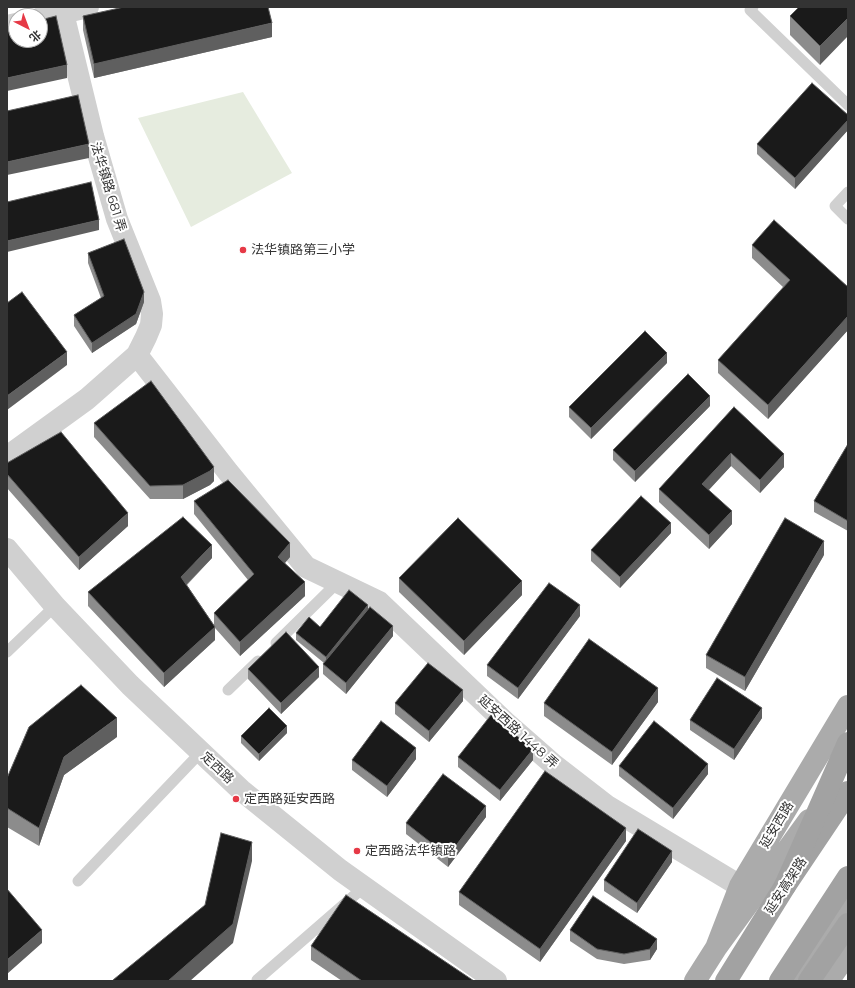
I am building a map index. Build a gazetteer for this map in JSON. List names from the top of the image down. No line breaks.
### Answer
{"streets":{"highway":["延安高架路"],"main road":["延安西路"],"street":["法华镇路 681 弄","延安西路 1448 弄","定西路"]},"crossings":[["法华镇路 681 弄","延安西路 1448 弄"],["延安西路 1448 弄","延安西路"]],"places":["法华镇路第三小学","定西路延安西路","定西路法华镇路"],"north":"bottom right"}
